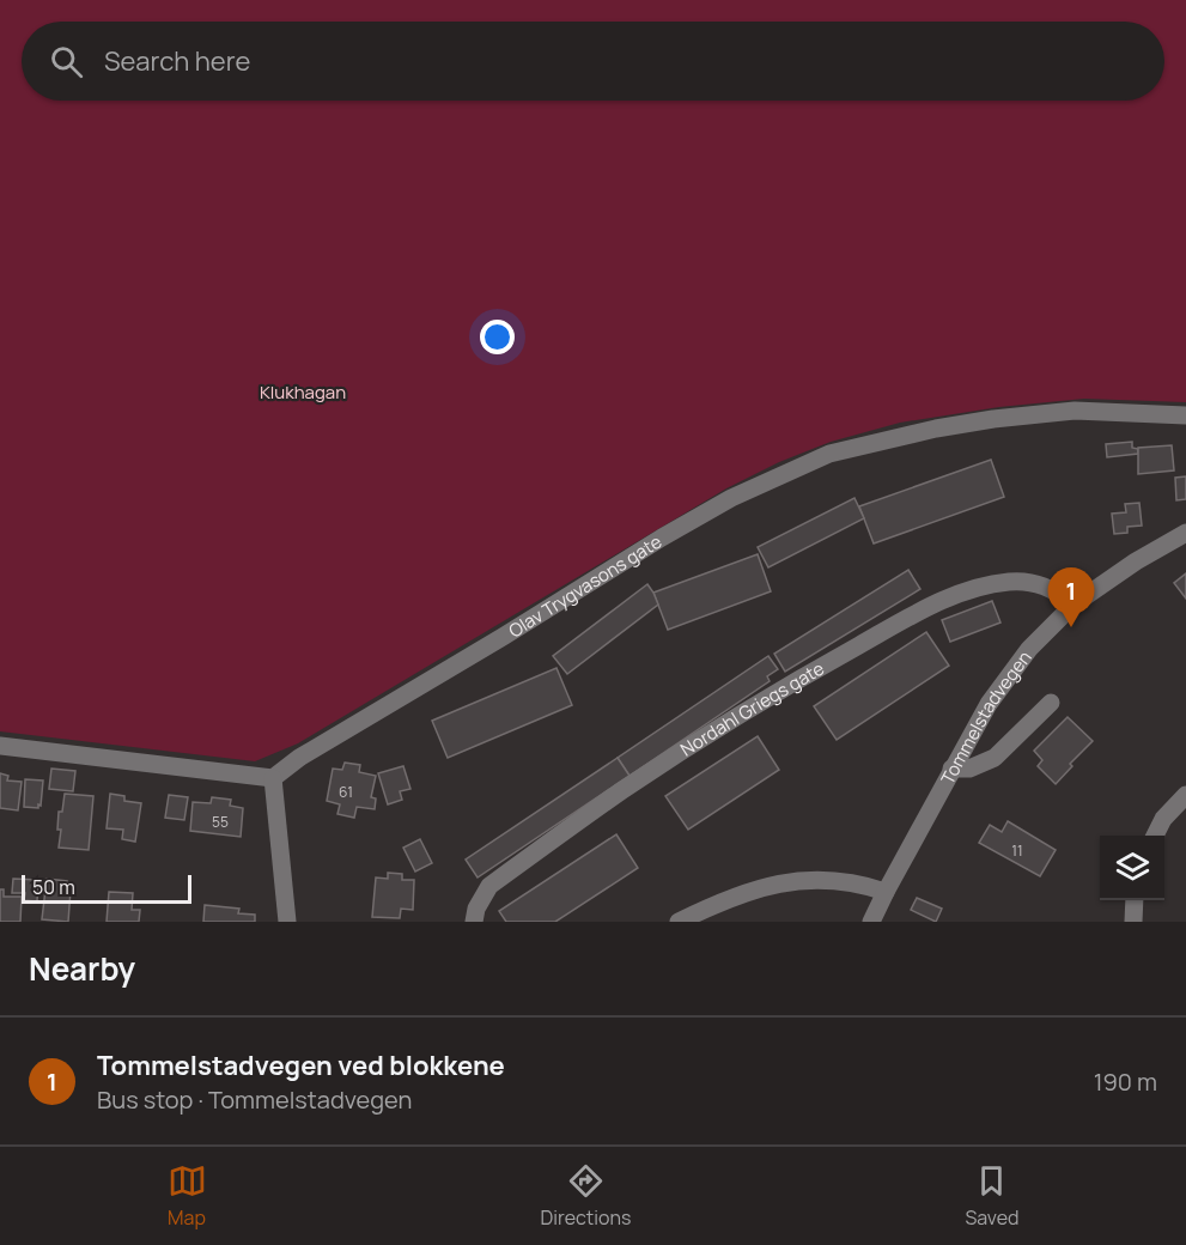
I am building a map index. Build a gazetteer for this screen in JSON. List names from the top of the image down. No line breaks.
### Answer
{"streets":{"street":["Olav Trygvasons gate","Nordahl Griegs gate","Tommelstadvegen"]},"crossings":[["Nordahl Griegs gate","Tommelstadvegen"]],"parks":["Klukhagan"],"house_numbers":["61","55","11"],"scale_bar":"50 m","page":{"search":"Search here","pins":"1","scale":"50 m","heading":"Nearby","list":[{"mark":"1","name":"Tommelstadvegen ved blokkene","note":"Bus stop · Tommelstadvegen","value":"190 m"}],"nav":["Map","Directions","Saved"]}}
